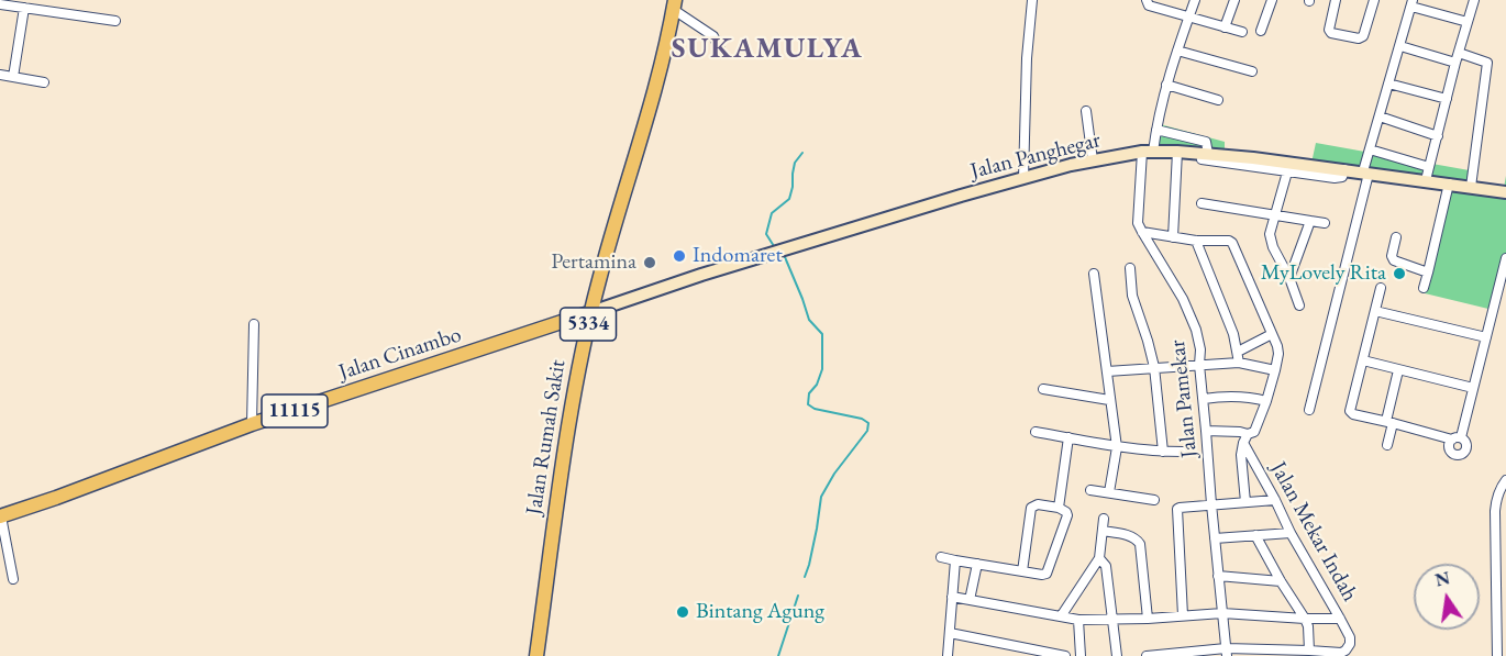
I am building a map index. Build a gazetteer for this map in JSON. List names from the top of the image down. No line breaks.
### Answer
{"streets":{"main road":["5334","Jalan Cinambo","11115","Jalan Rumah Sakit"],"street":["Jalan Panghegar","Jalan Pamekar","Jalan Mekar Indah"]},"crossings":[["Jalan Panghegar","Jalan Cinambo"],["Jalan Panghegar","Jalan Pamekar"],["Jalan Panghegar","Jalan Rumah Sakit"],["Jalan Cinambo","Jalan Rumah Sakit"]],"districts":["SUKAMULYA"],"places":["Indomaret","Pertamina","MyLovely Rita","Bintang Agung"],"north":"top"}
